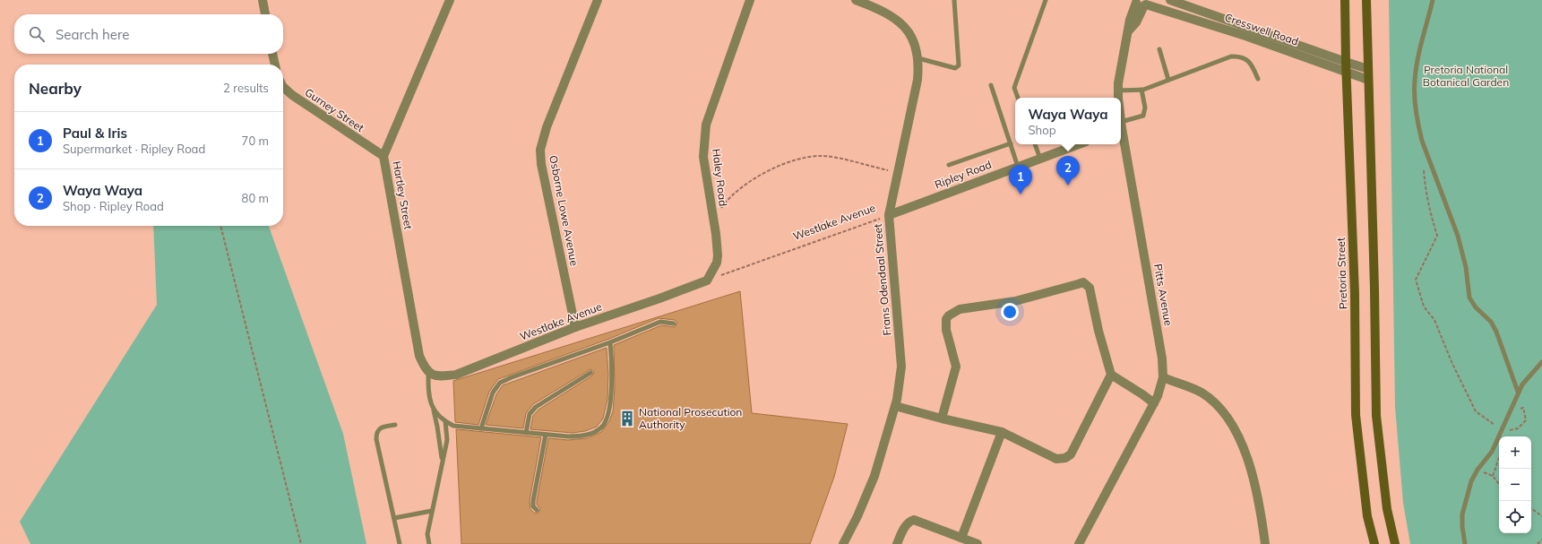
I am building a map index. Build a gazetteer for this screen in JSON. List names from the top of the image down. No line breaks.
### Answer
{"streets":{"main road":["Pretoria Street"],"street":["Cresswell Road","Gurney Street","Ripley Road","Haley Road","Hartley Street","Osborne Lowe Avenue","Westlake Avenue","Frans Odendaal Street","Pitts Avenue"]},"crossings":[["Cresswell Road","Pretoria Street"],["Cresswell Road","Pitts Avenue"],["Gurney Street","Hartley Street"],["Ripley Road","Westlake Avenue"],["Ripley Road","Frans Odendaal Street"],["Haley Road","Westlake Avenue"],["Hartley Street","Westlake Avenue"],["Osborne Lowe Avenue","Westlake Avenue"],["Westlake Avenue","Frans Odendaal Street"]],"parks":["Pretoria National Botanical Garden"],"places":{"building":["National Prosecution Authority"]},"page":{"search":"Search here","heading":["Nearby","2 results"],"popup":["Waya Waya","Shop"],"list":[{"mark":"1","name":"Paul & Iris","note":"Supermarket · Ripley Road","value":"70 m"},{"mark":"2","name":"Waya Waya","note":"Shop · Ripley Road","value":"80 m"}],"pins":["2","1"],"map_buttons":["+","−"]}}
